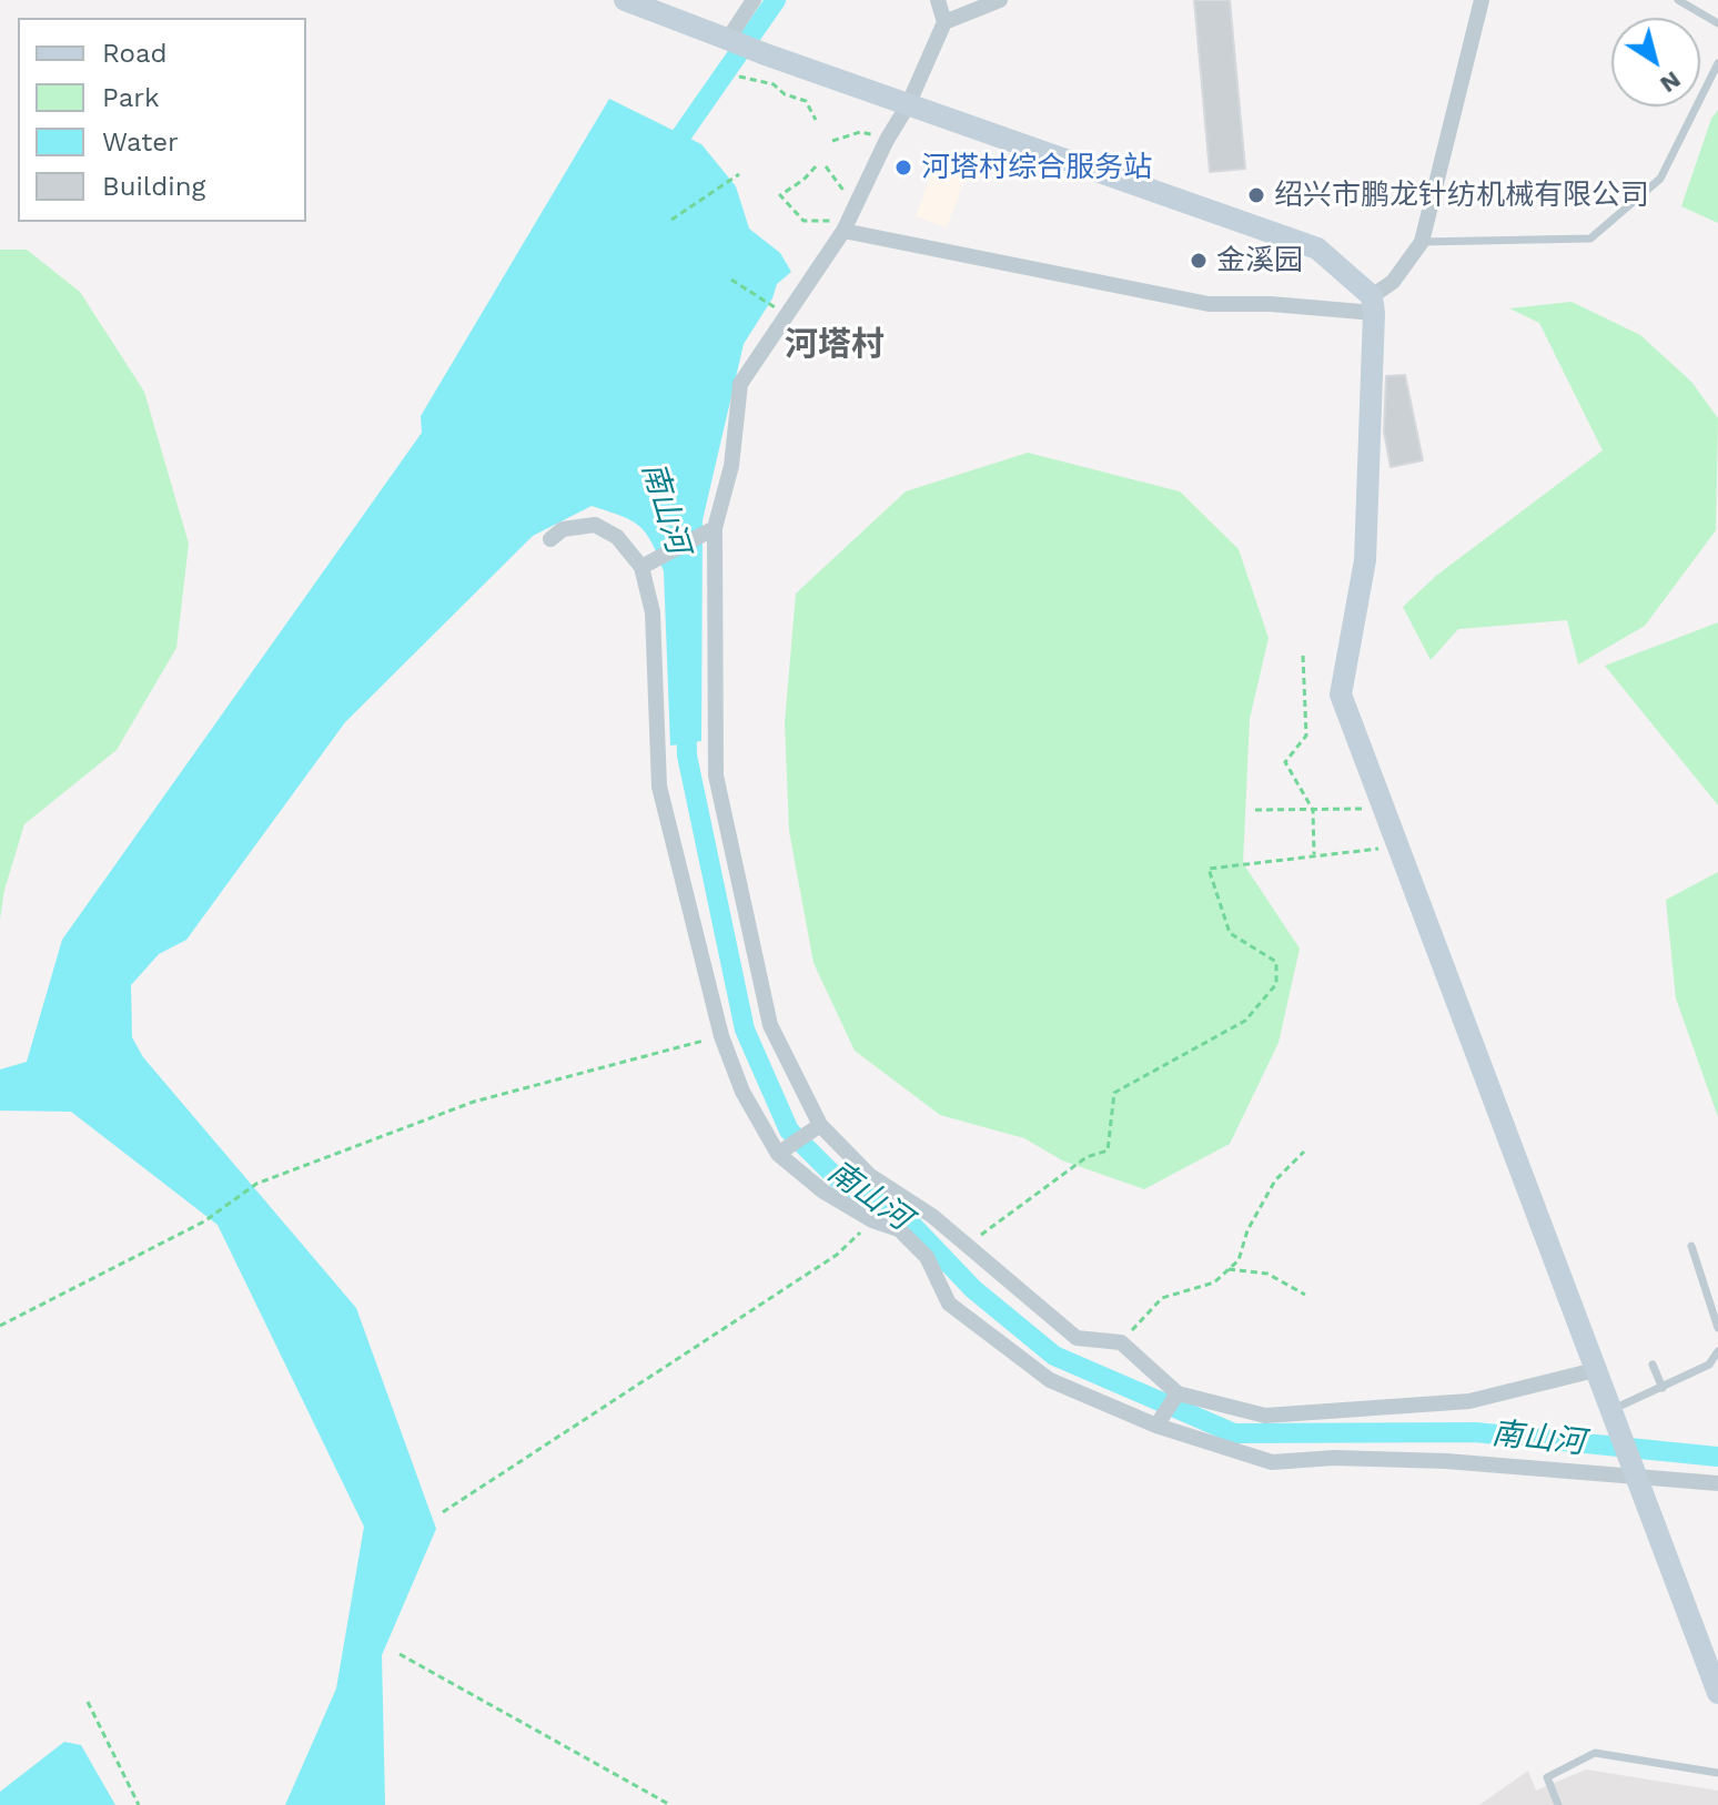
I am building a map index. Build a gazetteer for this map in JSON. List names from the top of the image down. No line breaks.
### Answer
{"districts":["河塔村"],"water":["南山河"],"places":["河塔村综合服务站","绍兴市鹏龙针纺机械有限公司","金溪园"],"legend":["Road","Park","Water","Building"],"north":"bottom right"}
